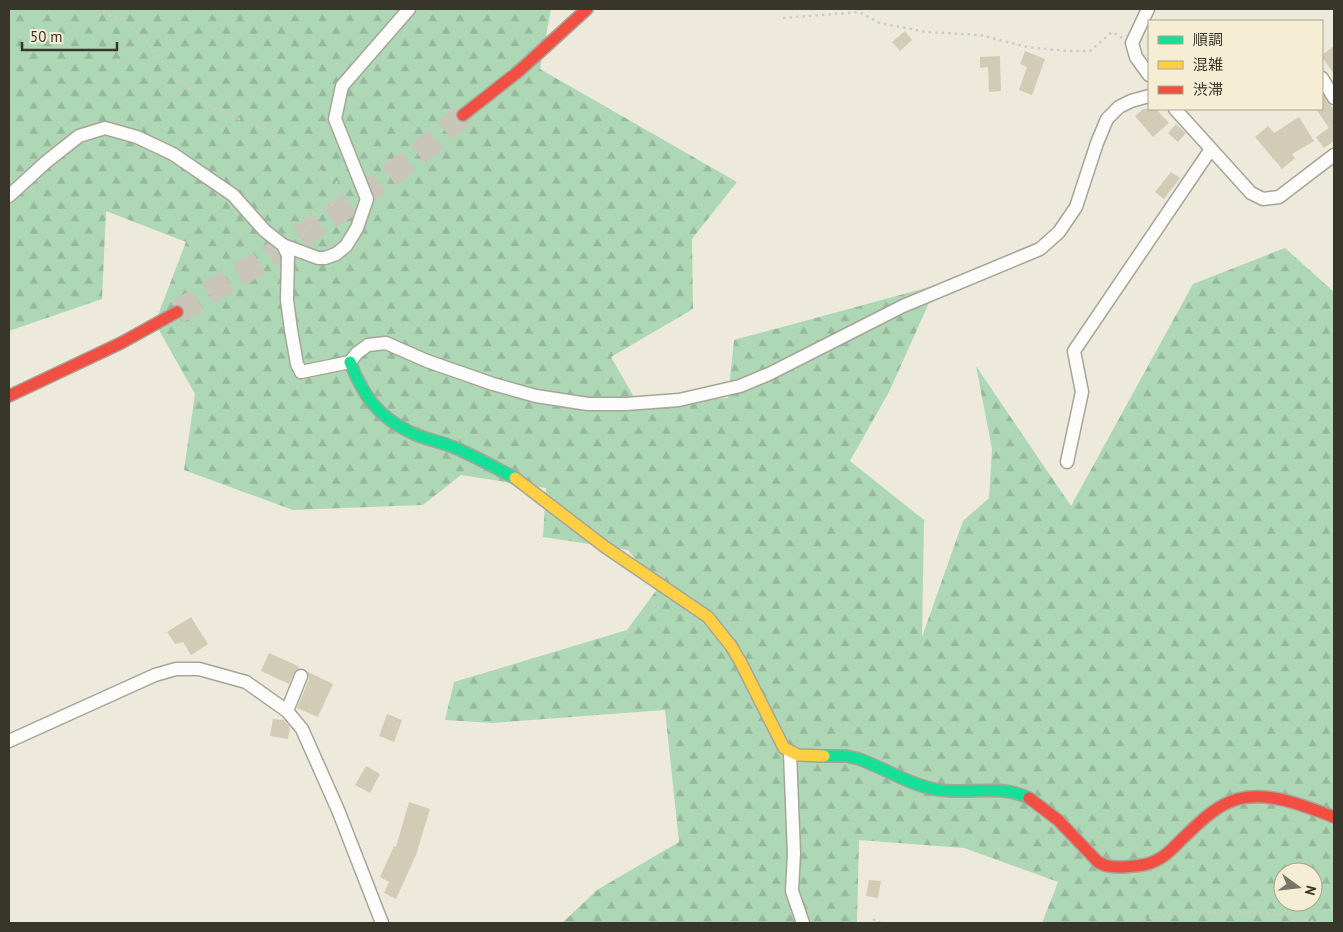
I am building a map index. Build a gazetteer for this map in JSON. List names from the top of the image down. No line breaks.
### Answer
{"legend":["順調","混雑","渋滞"],"scale_bar":"50 m","north":"right"}
